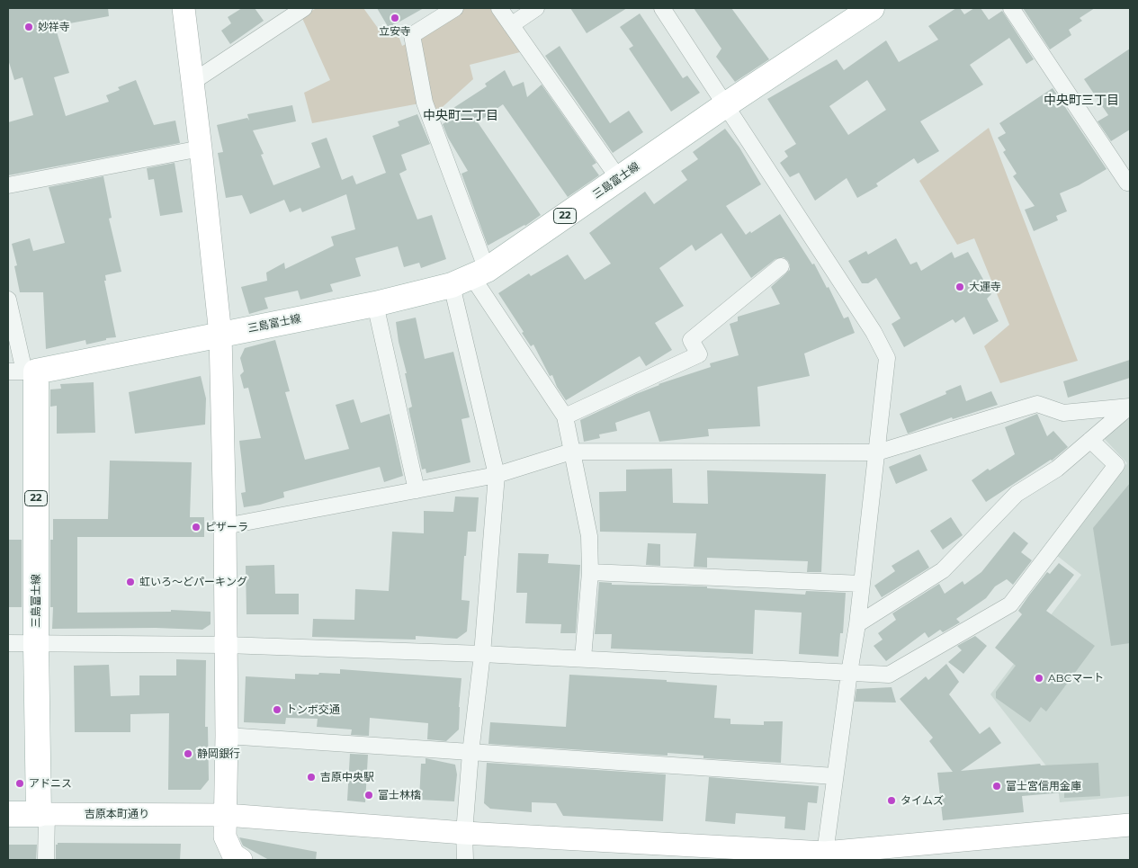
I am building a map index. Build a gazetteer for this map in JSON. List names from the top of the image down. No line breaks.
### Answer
{"streets":{"main road":["三島富士線","22","吉原本町通り"]},"crossings":[["三島富士線","吉原本町通り"]],"districts":["中央町三丁目","中央町二丁目"],"places":["立安寺","妙祥寺","大運寺","ピザーラ","虹いろ～どパーキング","ABCマート","トンボ交通","静岡銀行","吉原中央駅","アドニス","富士宮信用金庫","富士林檎","タイムズ"]}
